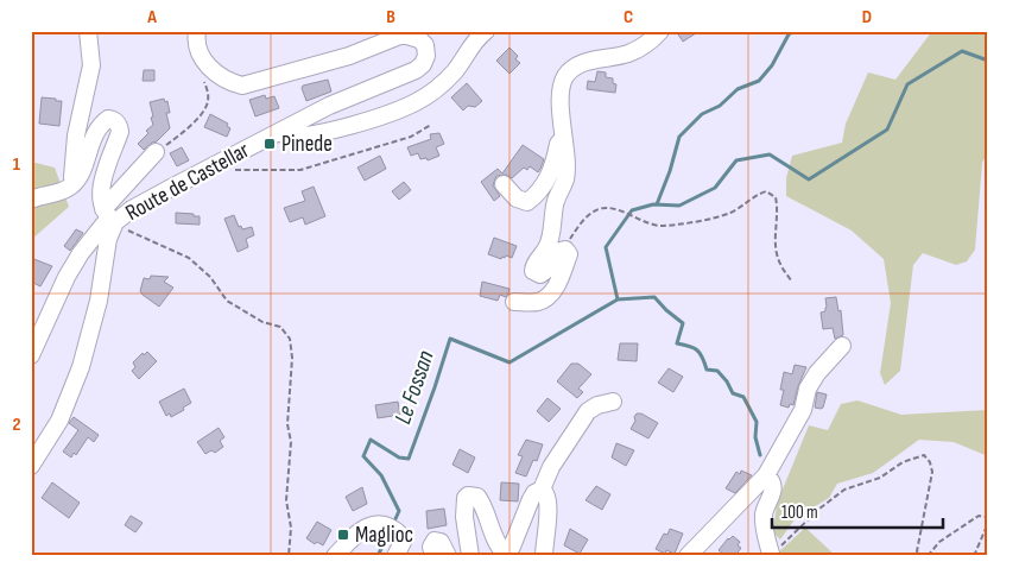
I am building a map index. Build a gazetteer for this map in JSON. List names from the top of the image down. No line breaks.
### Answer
{"streets":{"street":["Route de Castellar"]},"water":["Le Fossan"],"places":{"transit":["Pinede","Maglioc"]},"scale_bar":"100 m","grid":{"columns":["A","B","C","D"],"rows":["1","2"]}}
